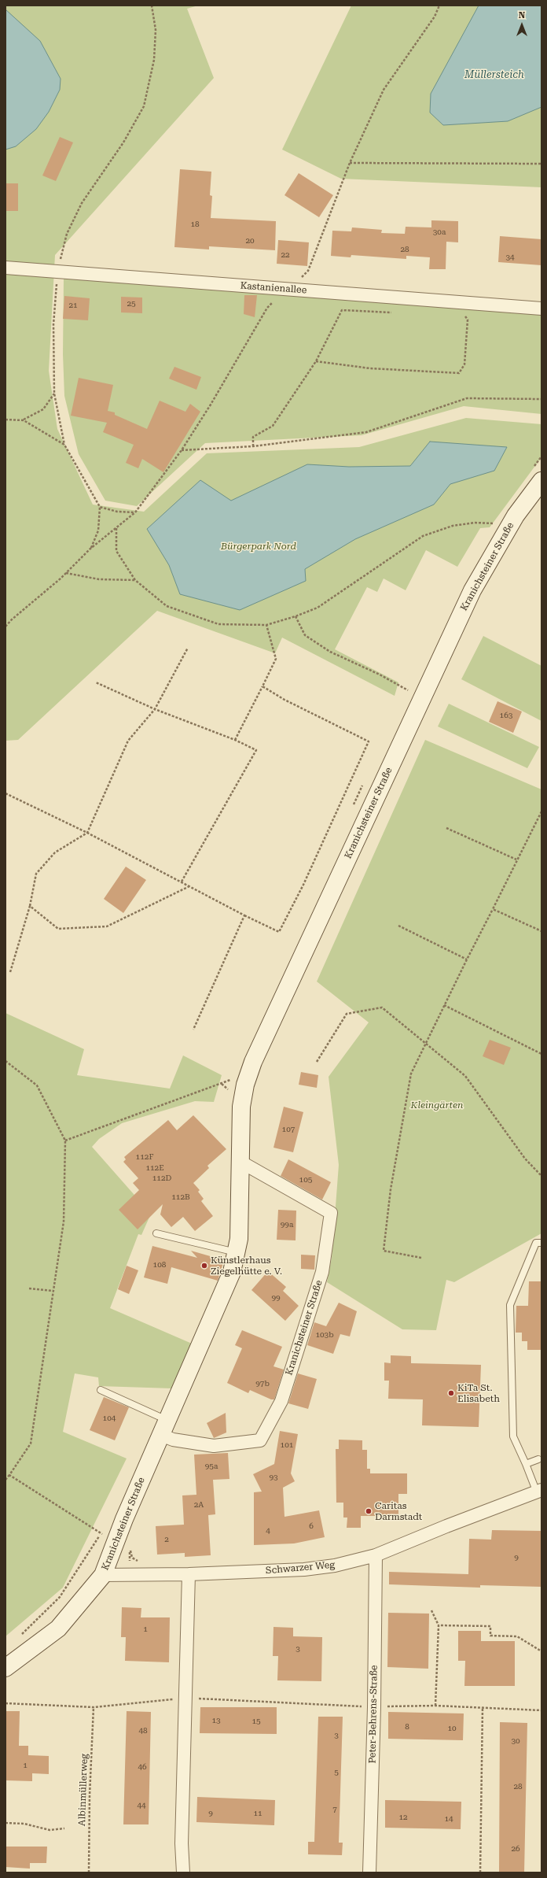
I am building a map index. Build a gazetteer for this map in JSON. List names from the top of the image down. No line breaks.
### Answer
{"streets":{"main road":["Kranichsteiner Straße"],"street":["Kastanienallee","Schwarzer Weg","Peter-Behrens-Straße"],"path":["Albinmüllerweg"]},"crossings":[["Kranichsteiner Straße","Schwarzer Weg"],["Schwarzer Weg","Peter-Behrens-Straße"]],"water":["Müllersteich"],"parks":["Bürgerpark Nord","Kleingärten"],"places":["Künstlerhaus Ziegelhütte e. V.","KiTa St. Elisabeth","Caritas Darmstadt"],"house_numbers":["18","30a","20","28","22","34","25","21","163","107","112F","112E","112D","105","112B","99a","108","99","103b","97b","104","101","95a","93","2A","6","4","2","9","1","3","13","15","8","10","48","3","30","1","46","5","28","44","7","9","11","12","14","26"],"north":"top"}
